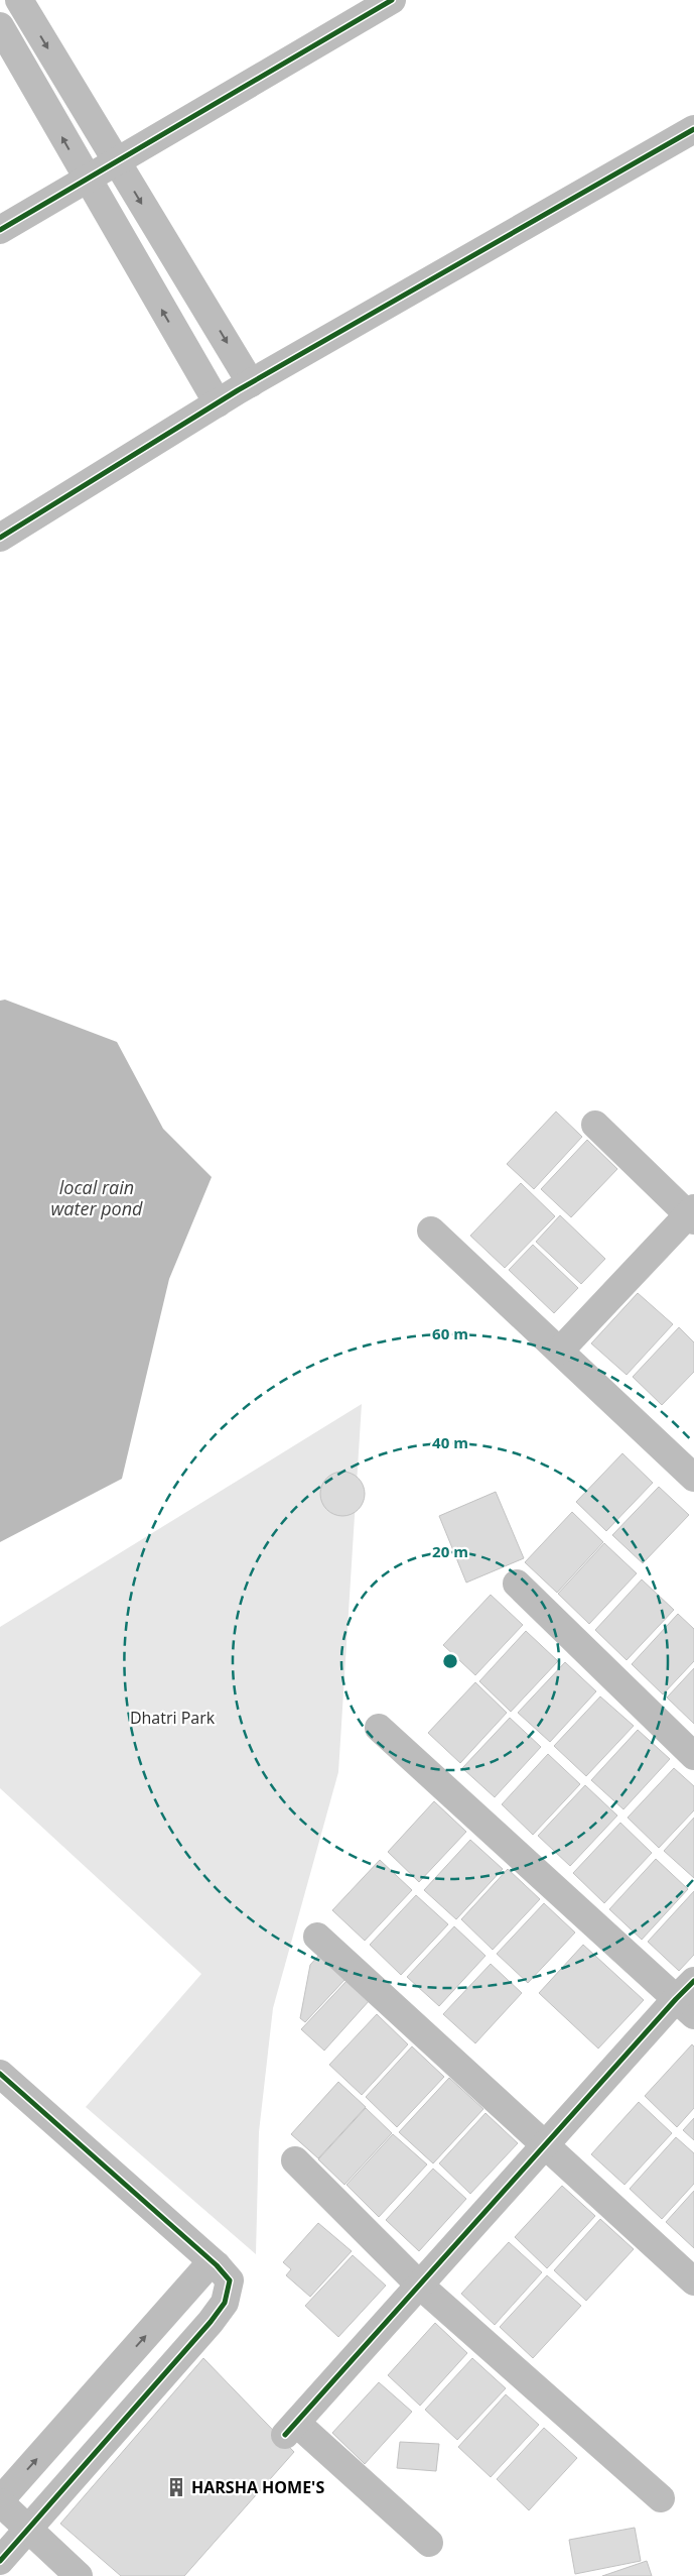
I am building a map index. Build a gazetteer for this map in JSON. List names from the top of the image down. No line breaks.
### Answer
{"water":["local rain water pond"],"parks":["Dhatri Park"],"places":{"building":["HARSHA HOME'S"]},"rings":["60 m","40 m","20 m"]}
